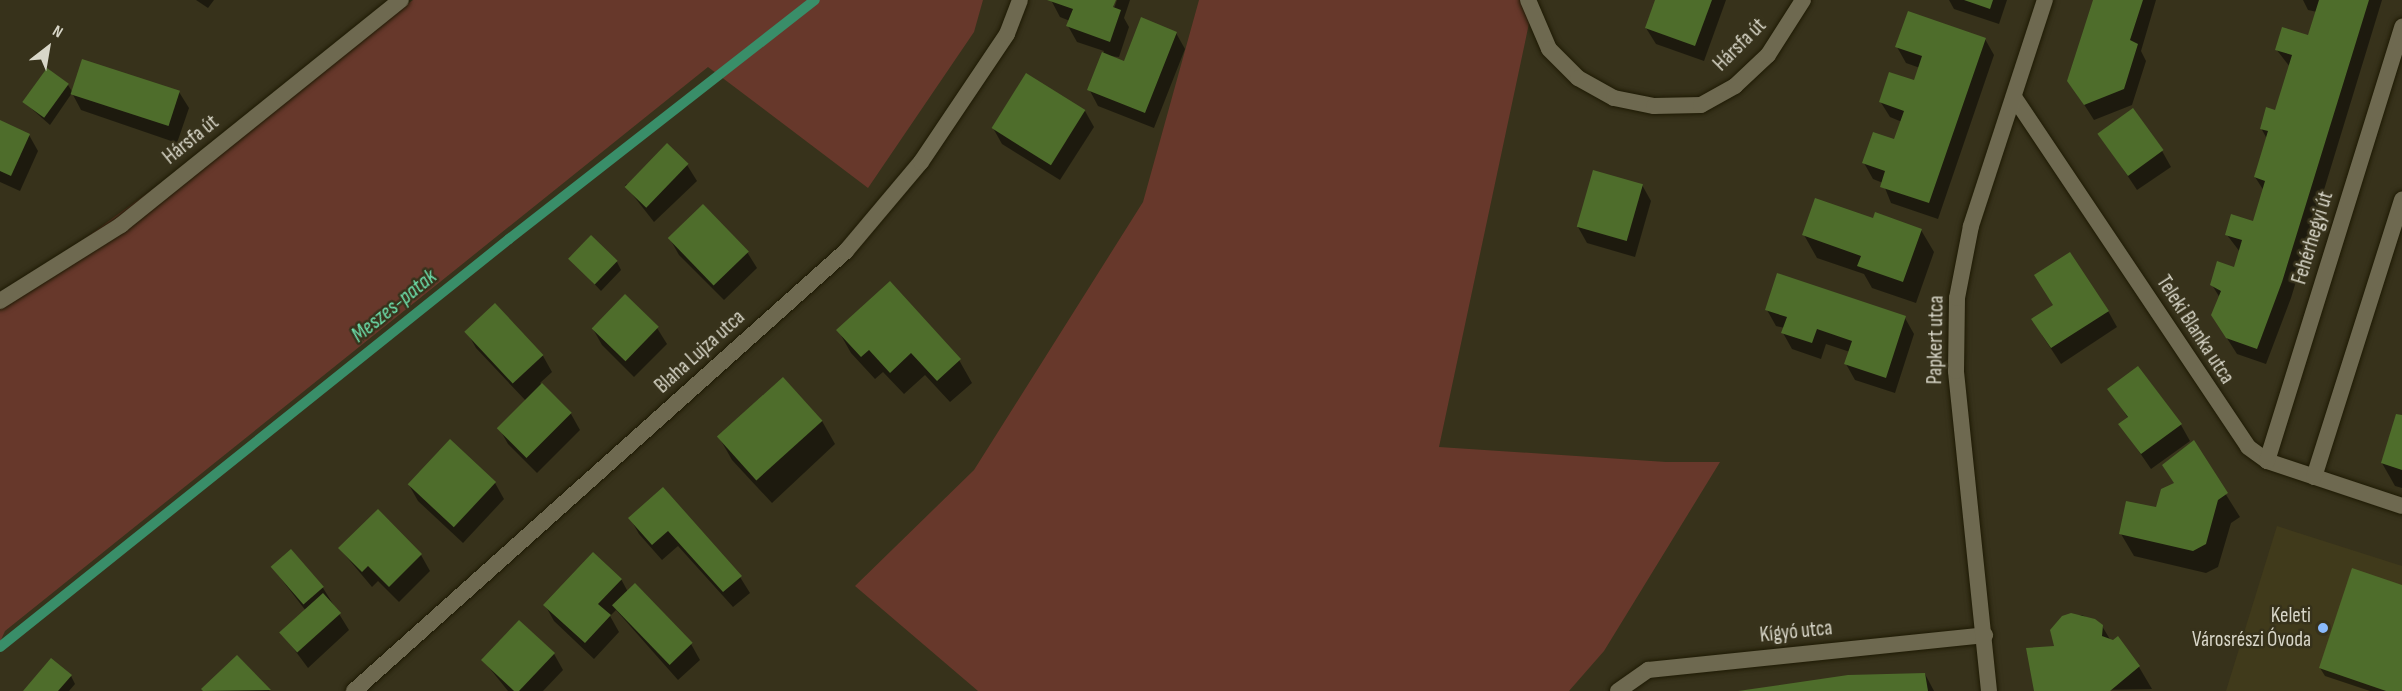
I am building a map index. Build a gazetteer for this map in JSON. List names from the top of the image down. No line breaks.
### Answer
{"streets":{"street":["Hársfa út","Fehérhegyi út","Teleki Blanka utca","Papkert utca","Blaha Lujza utca","Kígyó utca"]},"crossings":[["Fehérhegyi út","Teleki Blanka utca"],["Teleki Blanka utca","Papkert utca"],["Papkert utca","Kígyó utca"]],"water":["Meszes-patak"],"places":["Keleti Városrészi Óvoda"],"north":"top right"}
